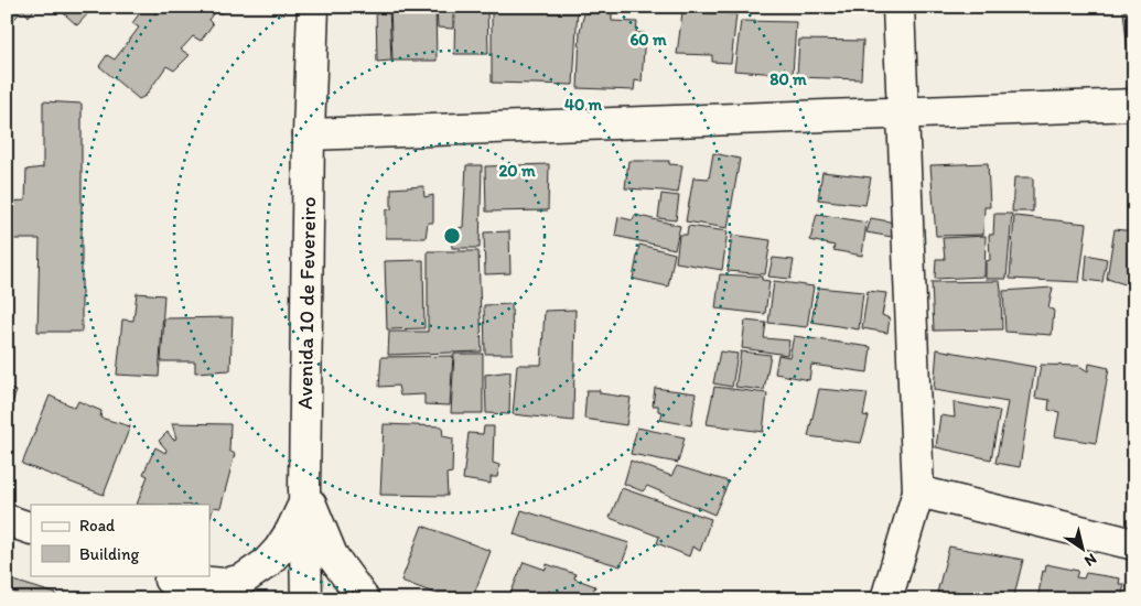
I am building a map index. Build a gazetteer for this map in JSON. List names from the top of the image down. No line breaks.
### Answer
{"streets":{"street":["Avenida 10 de Fevereiro"]},"legend":["Road","Building"],"north":"bottom right","rings":["60 m","80 m","40 m","20 m"]}
